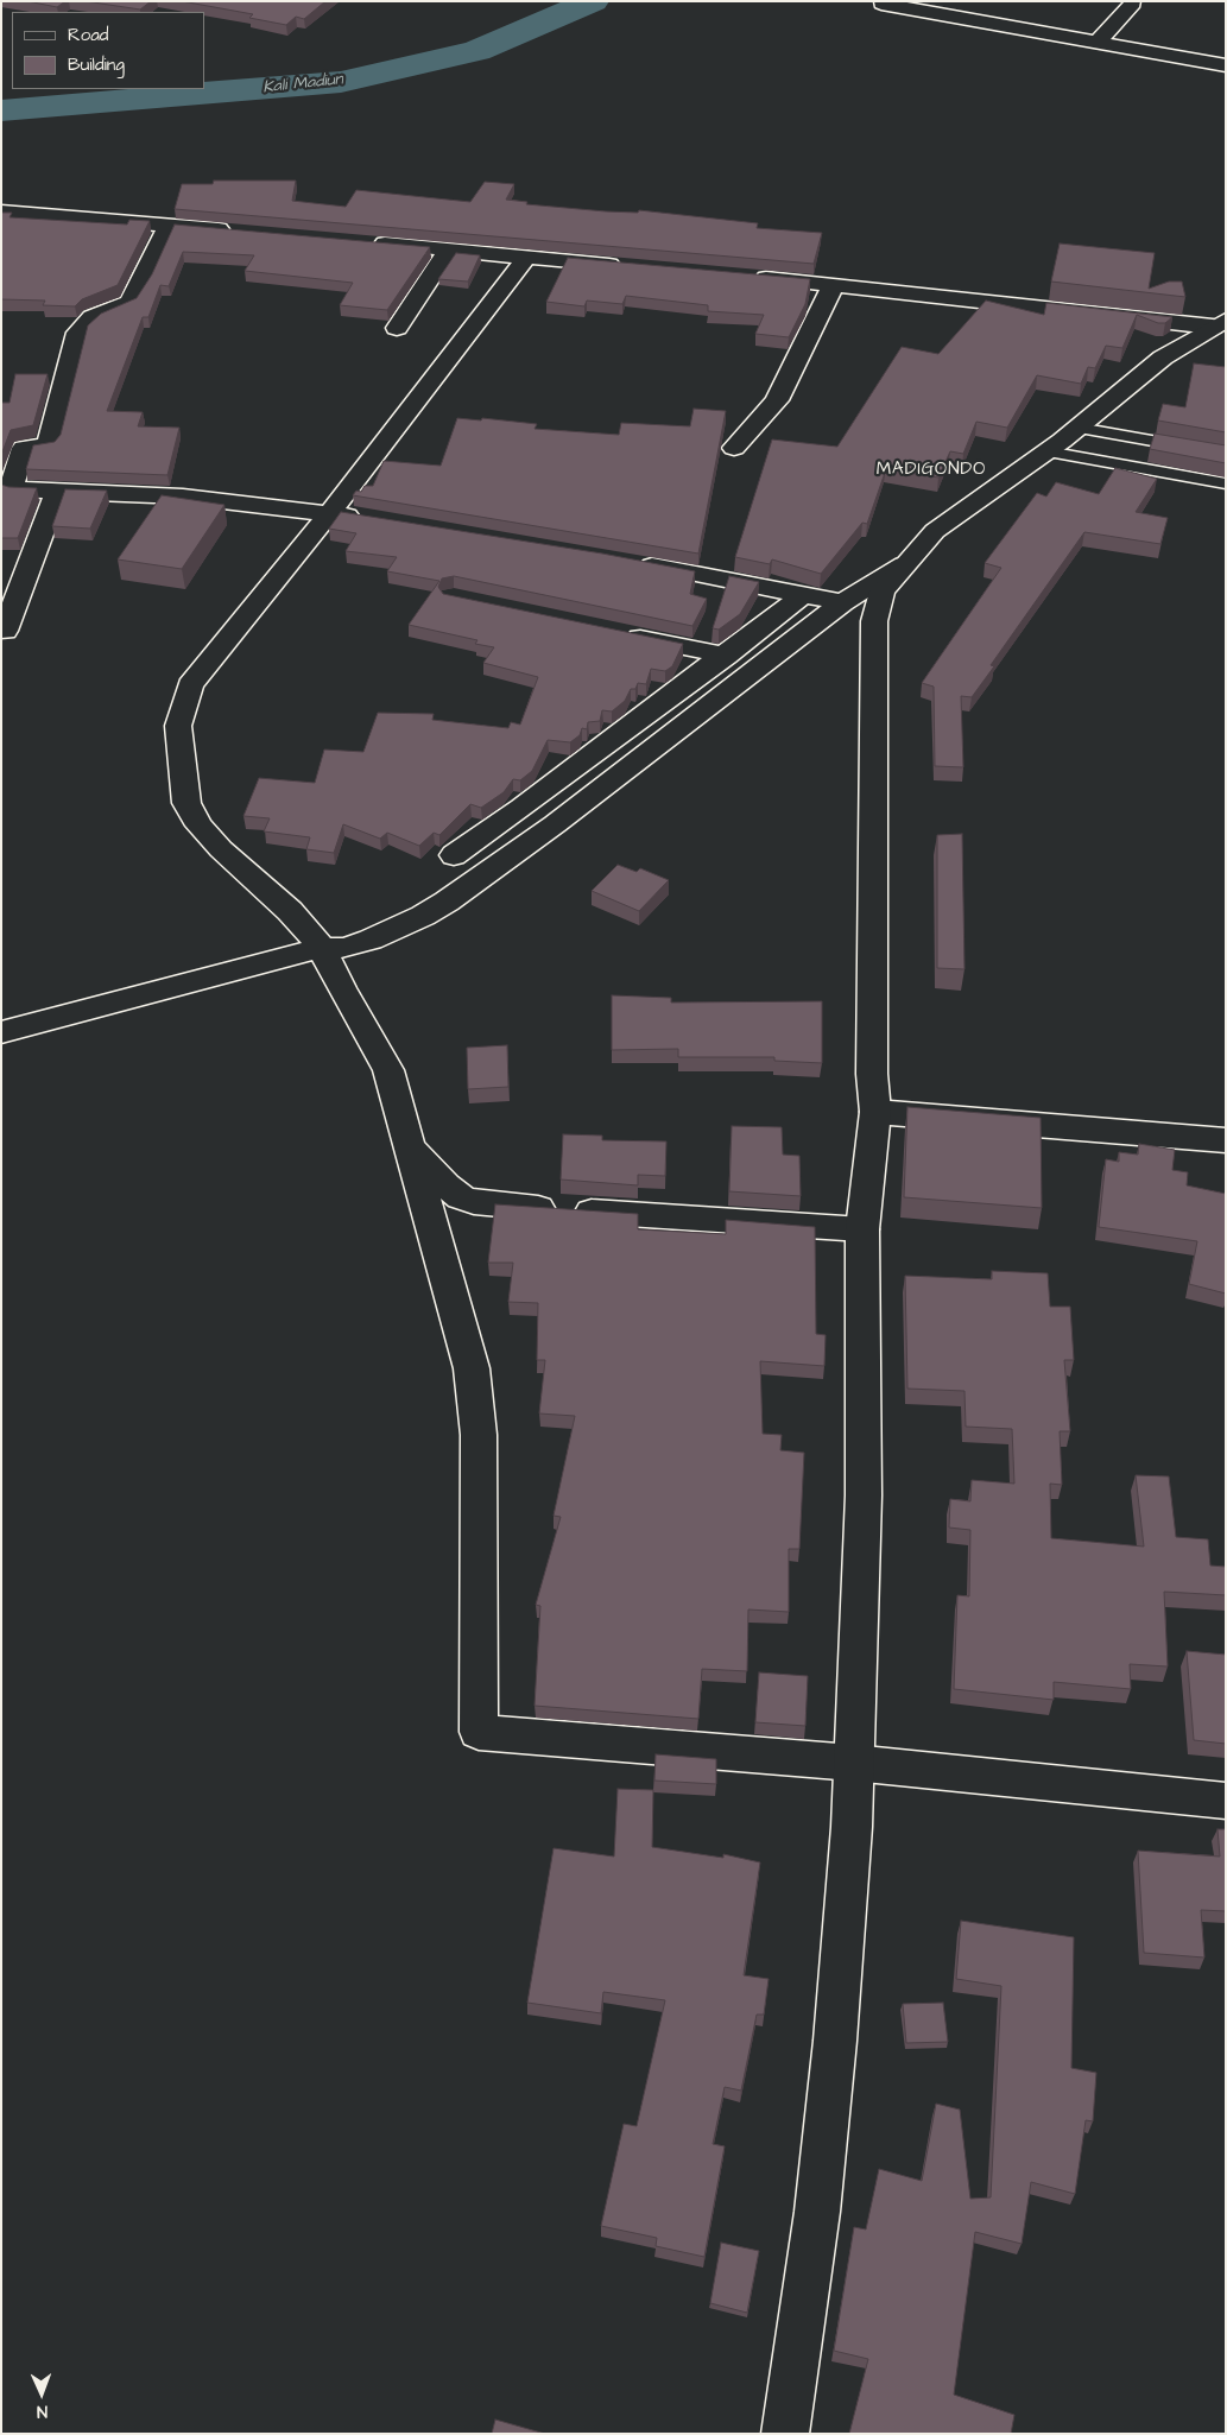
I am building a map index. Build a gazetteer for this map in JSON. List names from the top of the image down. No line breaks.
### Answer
{"districts":["MADIGONDO"],"water":["Kali Madiun"],"legend":["Road","Building"],"north":"bottom"}
